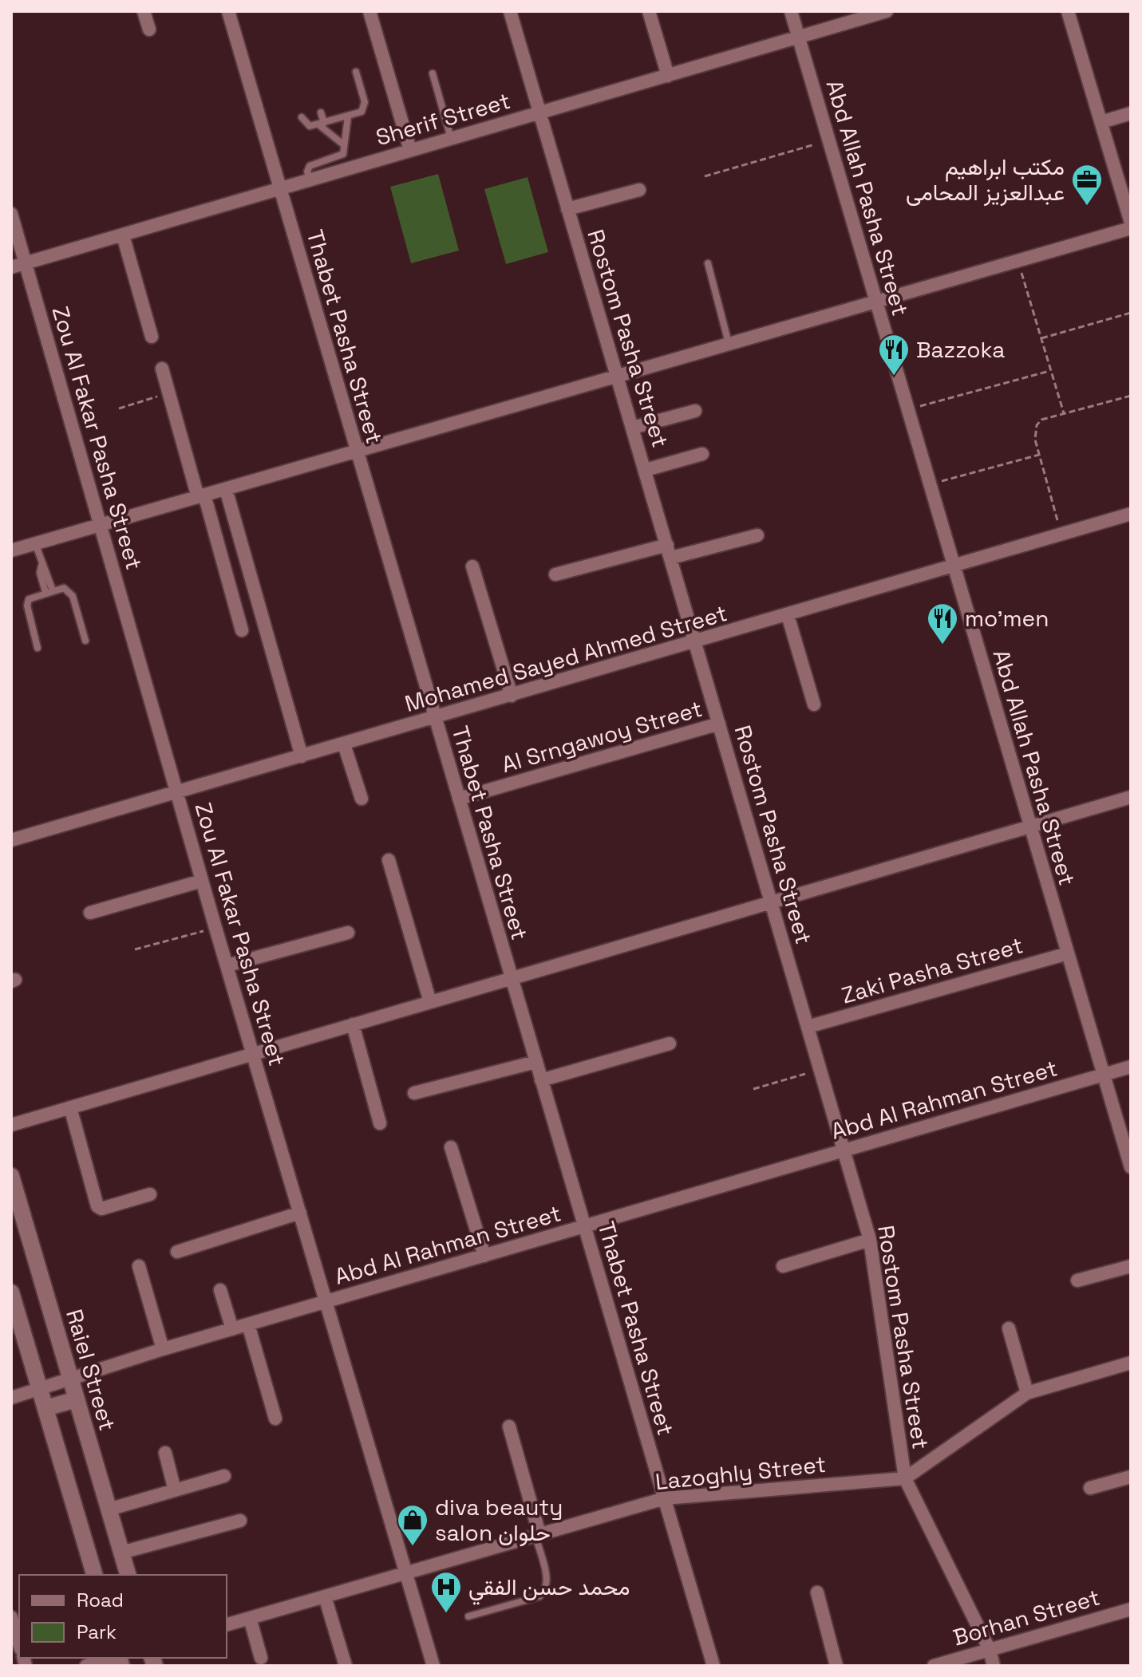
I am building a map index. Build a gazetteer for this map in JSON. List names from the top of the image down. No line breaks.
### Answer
{"streets":{"street":["Sherif Street","Abd Allah Pasha Street","Thabet Pasha Street","Rostom Pasha Street","Zou Al Fakar Pasha Street","Mohamed Sayed Ahmed Street","Al Srngawoy Street","Zaki Pasha Street","Abd Al Rahman Street","Raiel Street","Lazoghly Street","Borhan Street"]},"crossings":[["Sherif Street","Abd Allah Pasha Street"],["Sherif Street","Thabet Pasha Street"],["Sherif Street","Rostom Pasha Street"],["Sherif Street","Zou Al Fakar Pasha Street"],["Abd Allah Pasha Street","Mohamed Sayed Ahmed Street"],["Abd Allah Pasha Street","Zaki Pasha Street"],["Abd Allah Pasha Street","Abd Al Rahman Street"],["Thabet Pasha Street","Mohamed Sayed Ahmed Street"],["Thabet Pasha Street","Al Srngawoy Street"],["Thabet Pasha Street","Abd Al Rahman Street"],["Thabet Pasha Street","Lazoghly Street"],["Rostom Pasha Street","Mohamed Sayed Ahmed Street"],["Rostom Pasha Street","Al Srngawoy Street"],["Rostom Pasha Street","Zaki Pasha Street"],["Rostom Pasha Street","Abd Al Rahman Street"],["Rostom Pasha Street","Lazoghly Street"],["Rostom Pasha Street","Borhan Street"],["Zou Al Fakar Pasha Street","Mohamed Sayed Ahmed Street"],["Zou Al Fakar Pasha Street","Abd Al Rahman Street"],["Zou Al Fakar Pasha Street","Lazoghly Street"],["Abd Al Rahman Street","Raiel Street"]],"places":{"office":["مكتب ابراهيم عبدالعزيز المحامى"],"restaurant":["Bazzoka","mo'men"],"shop":["diva beauty salon حلوان"],"hospital":["محمد حسن الفقي"]},"legend":["Road","Park"]}
